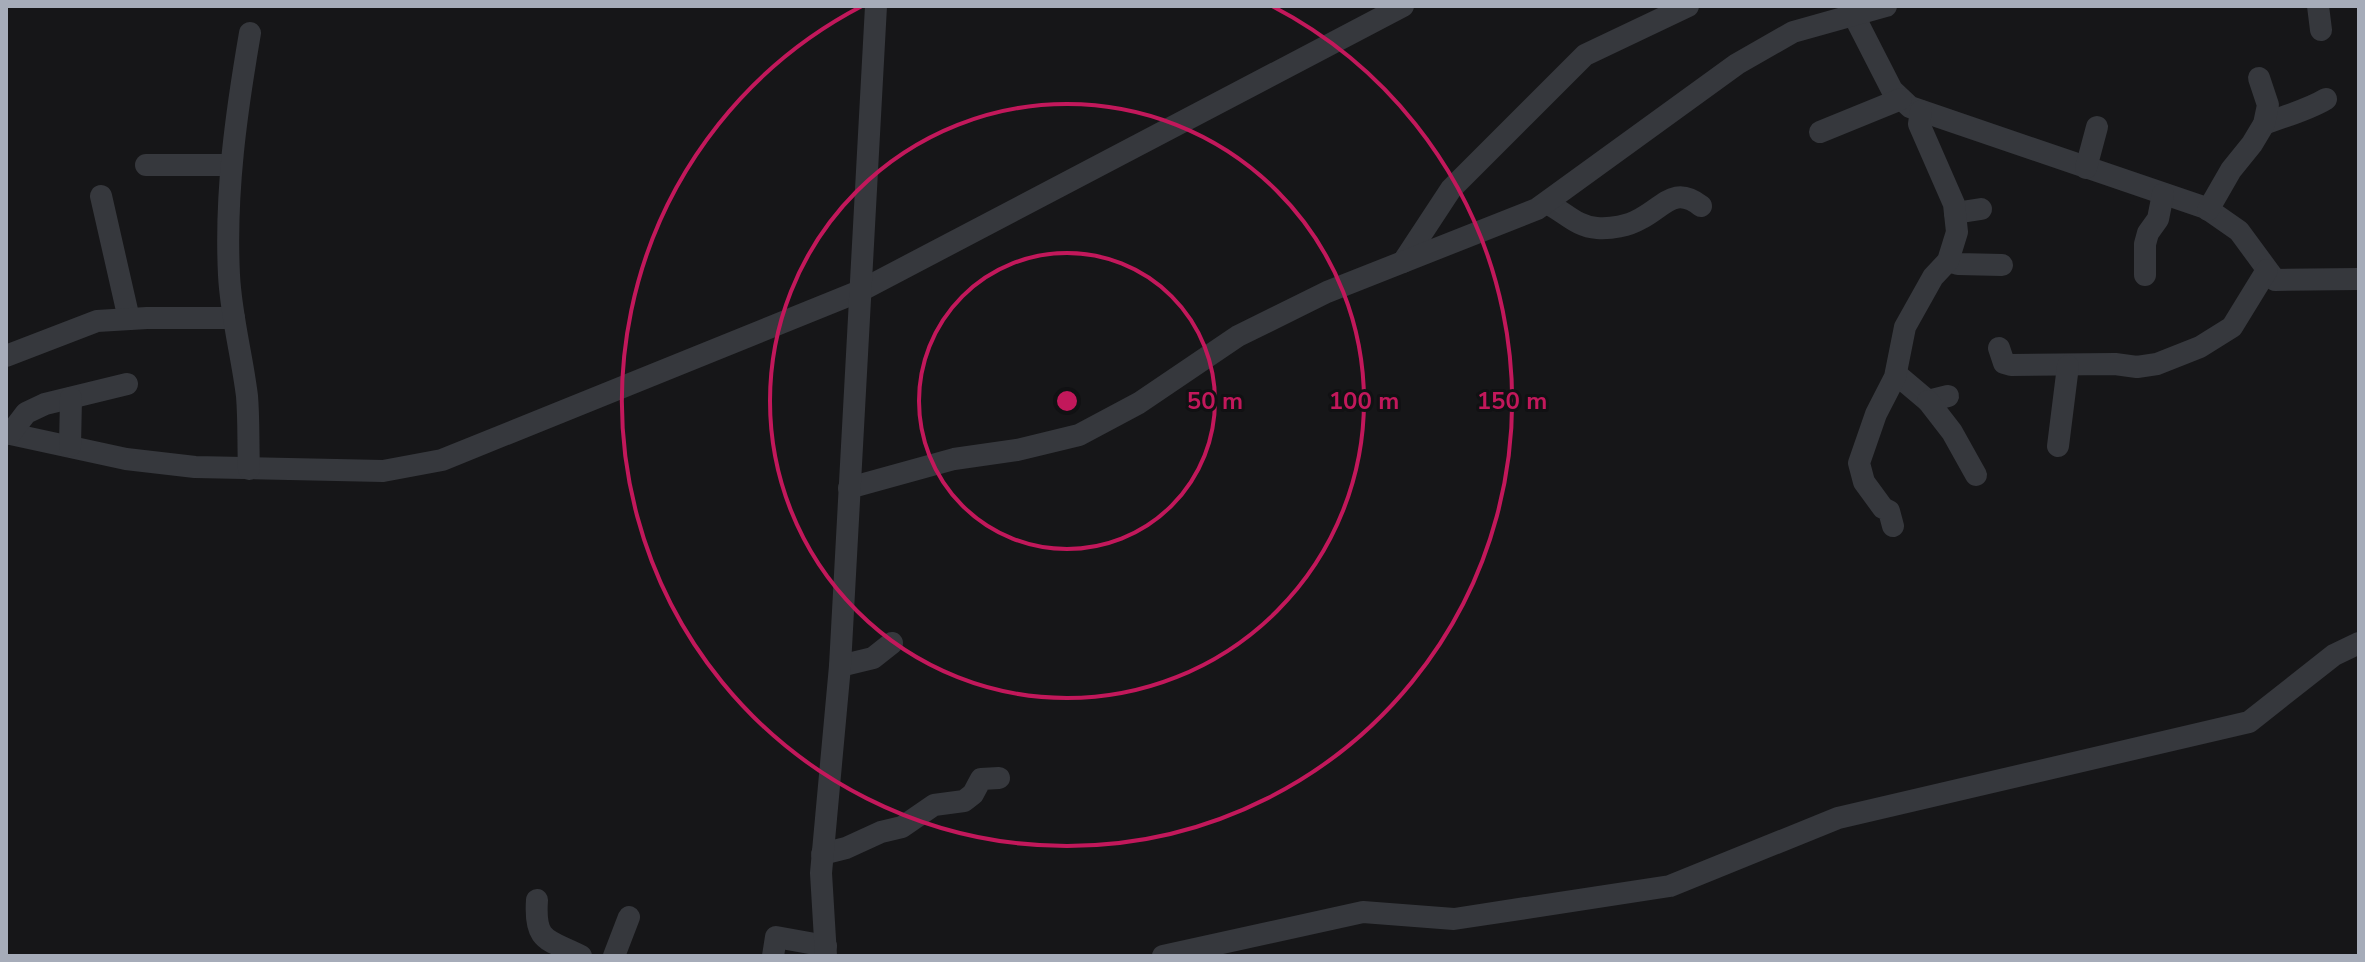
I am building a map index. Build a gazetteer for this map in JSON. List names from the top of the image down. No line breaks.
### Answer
{"rings":["50 m","100 m","150 m"]}
